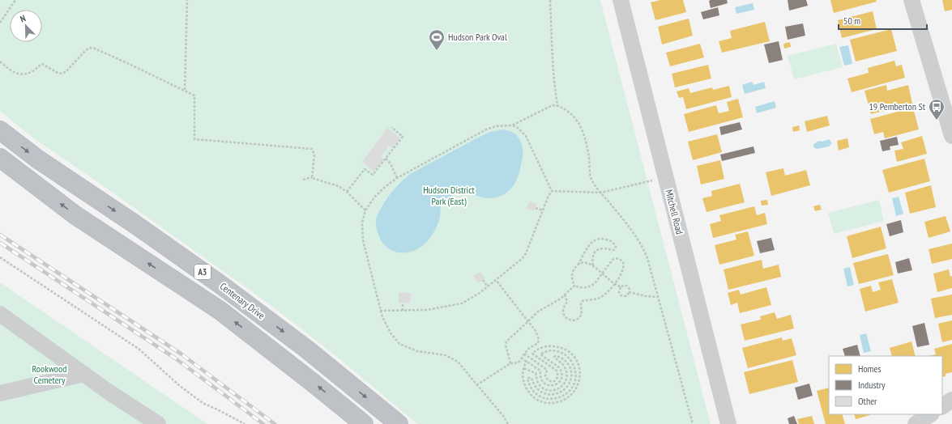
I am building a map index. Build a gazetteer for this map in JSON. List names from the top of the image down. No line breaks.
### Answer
{"streets":{"highway":["A3","Centenary Drive"],"street":["Mitchell Road"]},"parks":["Hudson District Park (East)","Rookwood Cemetery"],"places":{"sports":["Hudson Park Oval"],"bus stop":["19 Pemberton St"]},"legend":["Homes","Industry","Other"],"scale_bar":"50 m","north":"top left"}
